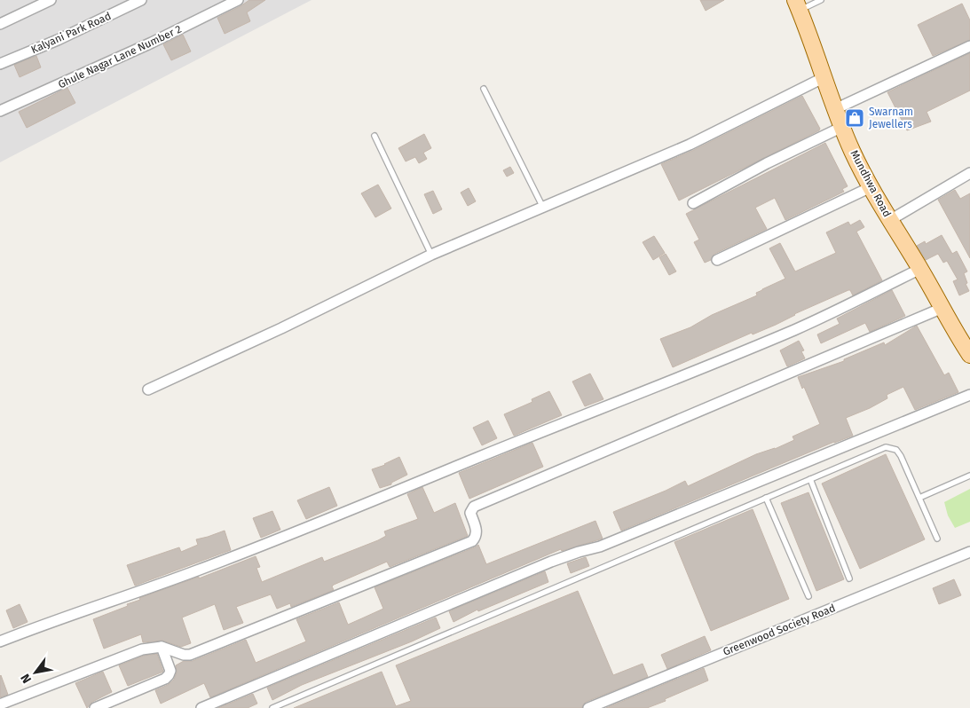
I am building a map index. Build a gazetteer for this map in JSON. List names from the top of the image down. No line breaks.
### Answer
{"streets":{"main road":["Mundhwa Road"],"street":["Kalyani Park Road","Ghule Nagar Lane Number 2","Greenwood Society Road"]},"places":{"shop":["Swarnam Jewellers"]},"north":"bottom left"}
